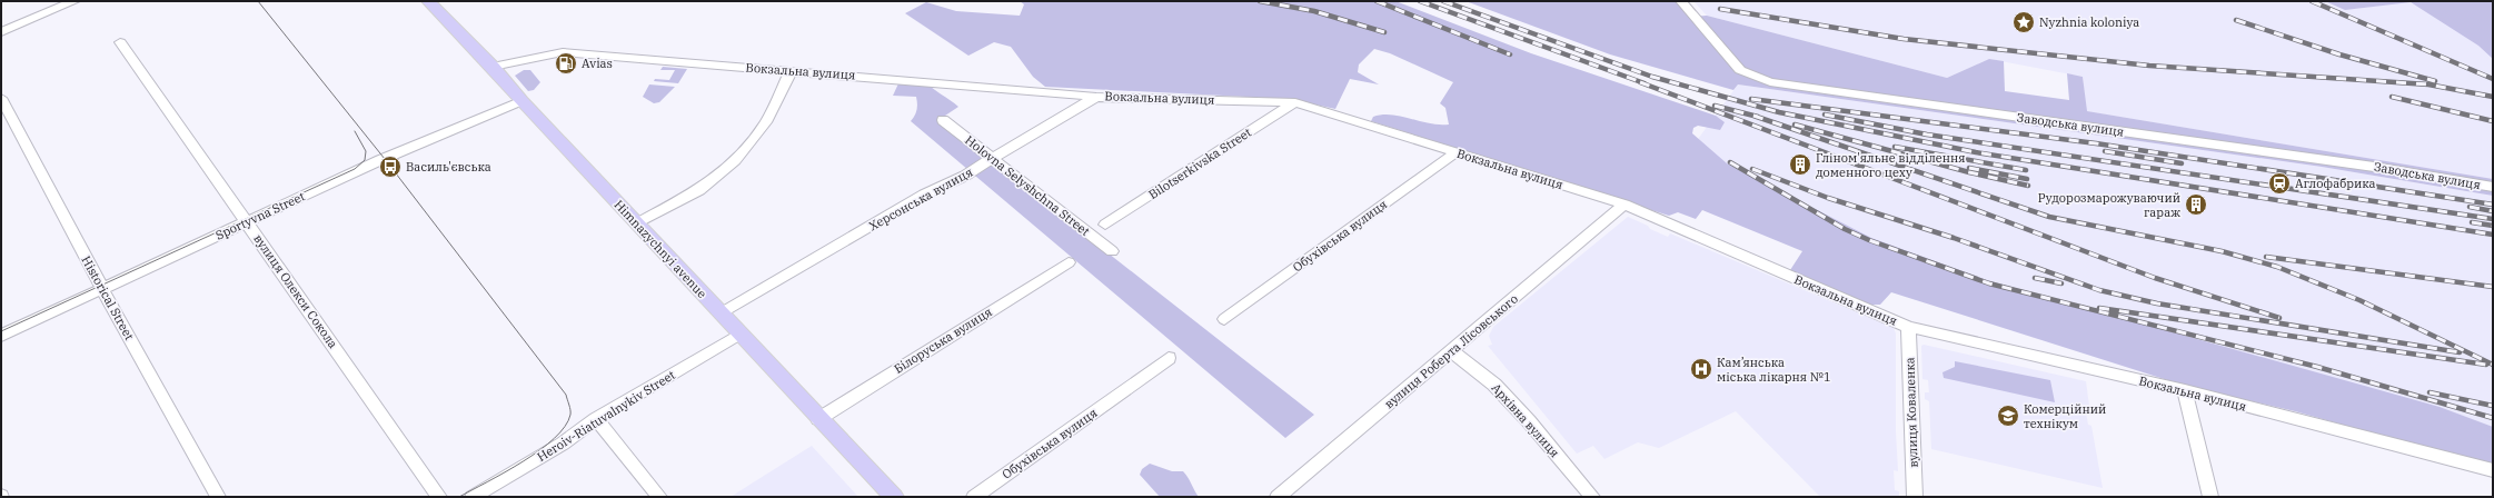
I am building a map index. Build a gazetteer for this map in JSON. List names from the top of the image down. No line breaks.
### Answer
{"streets":{"main road":["Himnazychnyi avenue"],"street":["Вокзальна вулиця","Заводська вулиця","Bilotserkivska Street","Holovna Selyshchna Street","Херсонська вулиця","Sportyvna Street","Обухівська вулиця","вулиця Олекси Сокола","Historical Street","Білоруська вулиця","вулиця Роберта Лісовського","вулиця Коваленка","Heroiv-Riatuvalnykiv Street","Архівна вулиця"]},"crossings":[["Вокзальна вулиця","Bilotserkivska Street"],["Вокзальна вулиця","Херсонська вулиця"],["Вокзальна вулиця","Обухівська вулиця"],["Вокзальна вулиця","Himnazychnyi avenue"],["Вокзальна вулиця","вулиця Роберта Лісовського"],["Вокзальна вулиця","вулиця Коваленка"],["Holovna Selyshchna Street","Херсонська вулиця"],["Херсонська вулиця","Himnazychnyi avenue"],["Sportyvna Street","Himnazychnyi avenue"],["Sportyvna Street","вулиця Олекси Сокола"],["Sportyvna Street","Historical Street"],["Himnazychnyi avenue","Білоруська вулиця"],["Himnazychnyi avenue","Heroiv-Riatuvalnykiv Street"],["вулиця Роберта Лісовського","Архівна вулиця"]],"places":{"place":["Nyzhnia koloniya"],"fuel station":["Avias"],"building":["Гліном'яльне відділення доменного цеху","Рудорозмарожуваючий гараж"],"bus stop":["Василь'євська"],"station":["Аглофабрика"],"hospital":["Кам’янська міська лікарня №1"],"school or university":["Комерційний технікум"]}}
